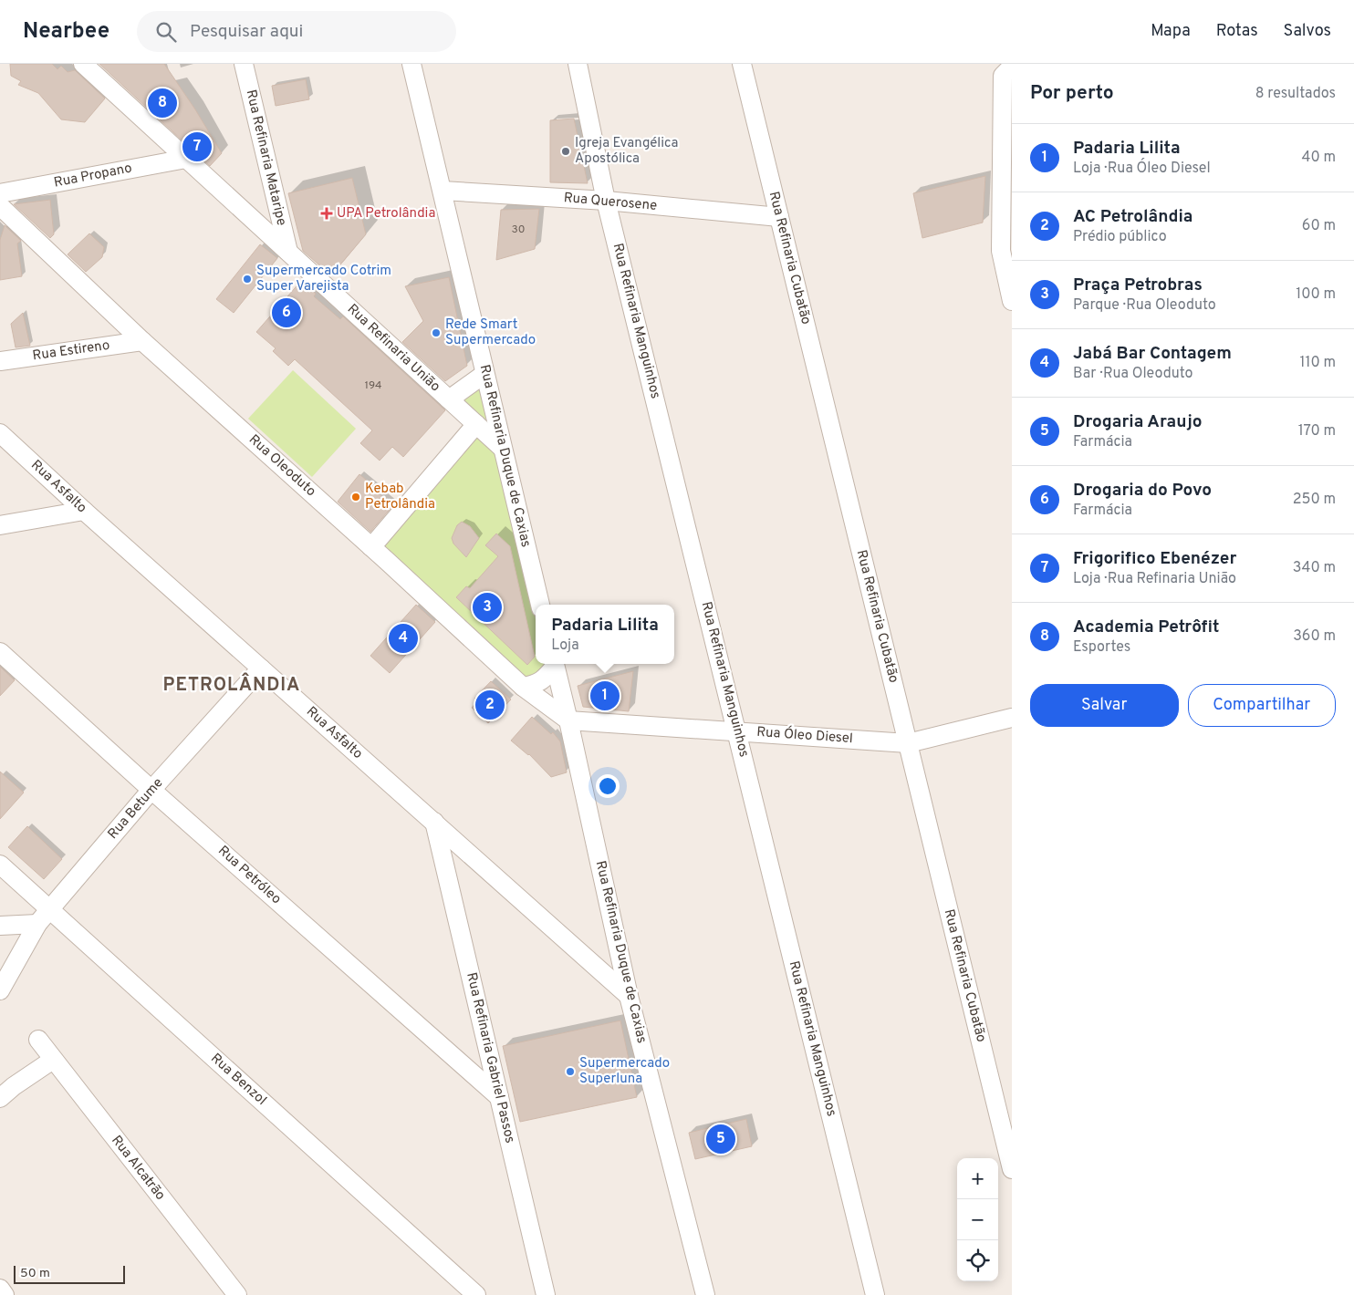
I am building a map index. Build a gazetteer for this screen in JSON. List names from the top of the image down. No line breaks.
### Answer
{"streets":{"street":["Rua Refinaria Mataripe","Rua Propano","Rua Querosene","Rua Refinaria Cubatão","Rua Refinaria Manguinhos","Rua Refinaria União","Rua Estireno","Rua Refinaria Duque de Caxias","Rua Oleoduto","Rua Asfalto","Rua Óleo Diesel","Rua Betume","Rua Petróleo","Rua Refinaria Gabriel Passos","Rua Benzol","Rua Alcatrão"]},"crossings":[["Rua Refinaria Mataripe","Rua Refinaria União"],["Rua Propano","Rua Refinaria União"],["Rua Querosene","Rua Refinaria Cubatão"],["Rua Querosene","Rua Refinaria Manguinhos"],["Rua Querosene","Rua Refinaria Duque de Caxias"],["Rua Refinaria Cubatão","Rua Óleo Diesel"],["Rua Refinaria Manguinhos","Rua Óleo Diesel"],["Rua Refinaria União","Rua Refinaria Duque de Caxias"],["Rua Estireno","Rua Oleoduto"],["Rua Refinaria Duque de Caxias","Rua Oleoduto"],["Rua Refinaria Duque de Caxias","Rua Asfalto"],["Rua Refinaria Duque de Caxias","Rua Óleo Diesel"],["Rua Oleoduto","Rua Óleo Diesel"],["Rua Asfalto","Rua Betume"],["Rua Asfalto","Rua Refinaria Gabriel Passos"],["Rua Betume","Rua Petróleo"],["Rua Betume","Rua Benzol"],["Rua Petróleo","Rua Refinaria Gabriel Passos"]],"districts":["PETROLÂNDIA"],"places":{"other":["Igreja Evangélica Apostólica","Supermercado Cotrim Super Varejista","Rede Smart Supermercado","Kebab Petrolândia","Supermercado Superluna"],"health":["UPA Petrolândia"]},"house_numbers":["30","194"],"scale_bar":"50 m","page":{"header":"Nearbee","search":"Pesquisar aqui","nav":["Mapa","Rotas","Salvos"],"heading":["Por perto","8 resultados"],"pins":["8","7","6","3","4","1","2","5"],"list":[{"mark":"1","name":"Padaria Lilita","note":"Loja · Rua Óleo Diesel","value":"40 m"},{"mark":"2","name":"AC Petrolândia","note":"Prédio público","value":"60 m"},{"mark":"3","name":"Praça Petrobras","note":"Parque · Rua Oleoduto","value":"100 m"},{"mark":"4","name":"Jabá Bar Contagem","note":"Bar · Rua Oleoduto","value":"110 m"},{"mark":"5","name":"Drogaria Araujo","note":"Farmácia","value":"170 m"},{"mark":"6","name":"Drogaria do Povo","note":"Farmácia","value":"250 m"},{"mark":"7","name":"Frigorifico Ebenézer","note":"Loja · Rua Refinaria União","value":"340 m"},{"mark":"8","name":"Academia Petrôfit","note":"Esportes","value":"360 m"}],"popup":["Padaria Lilita","Loja"],"buttons":["Salvar","Compartilhar"],"map_buttons":["+","−"],"scale":"50 m"}}
